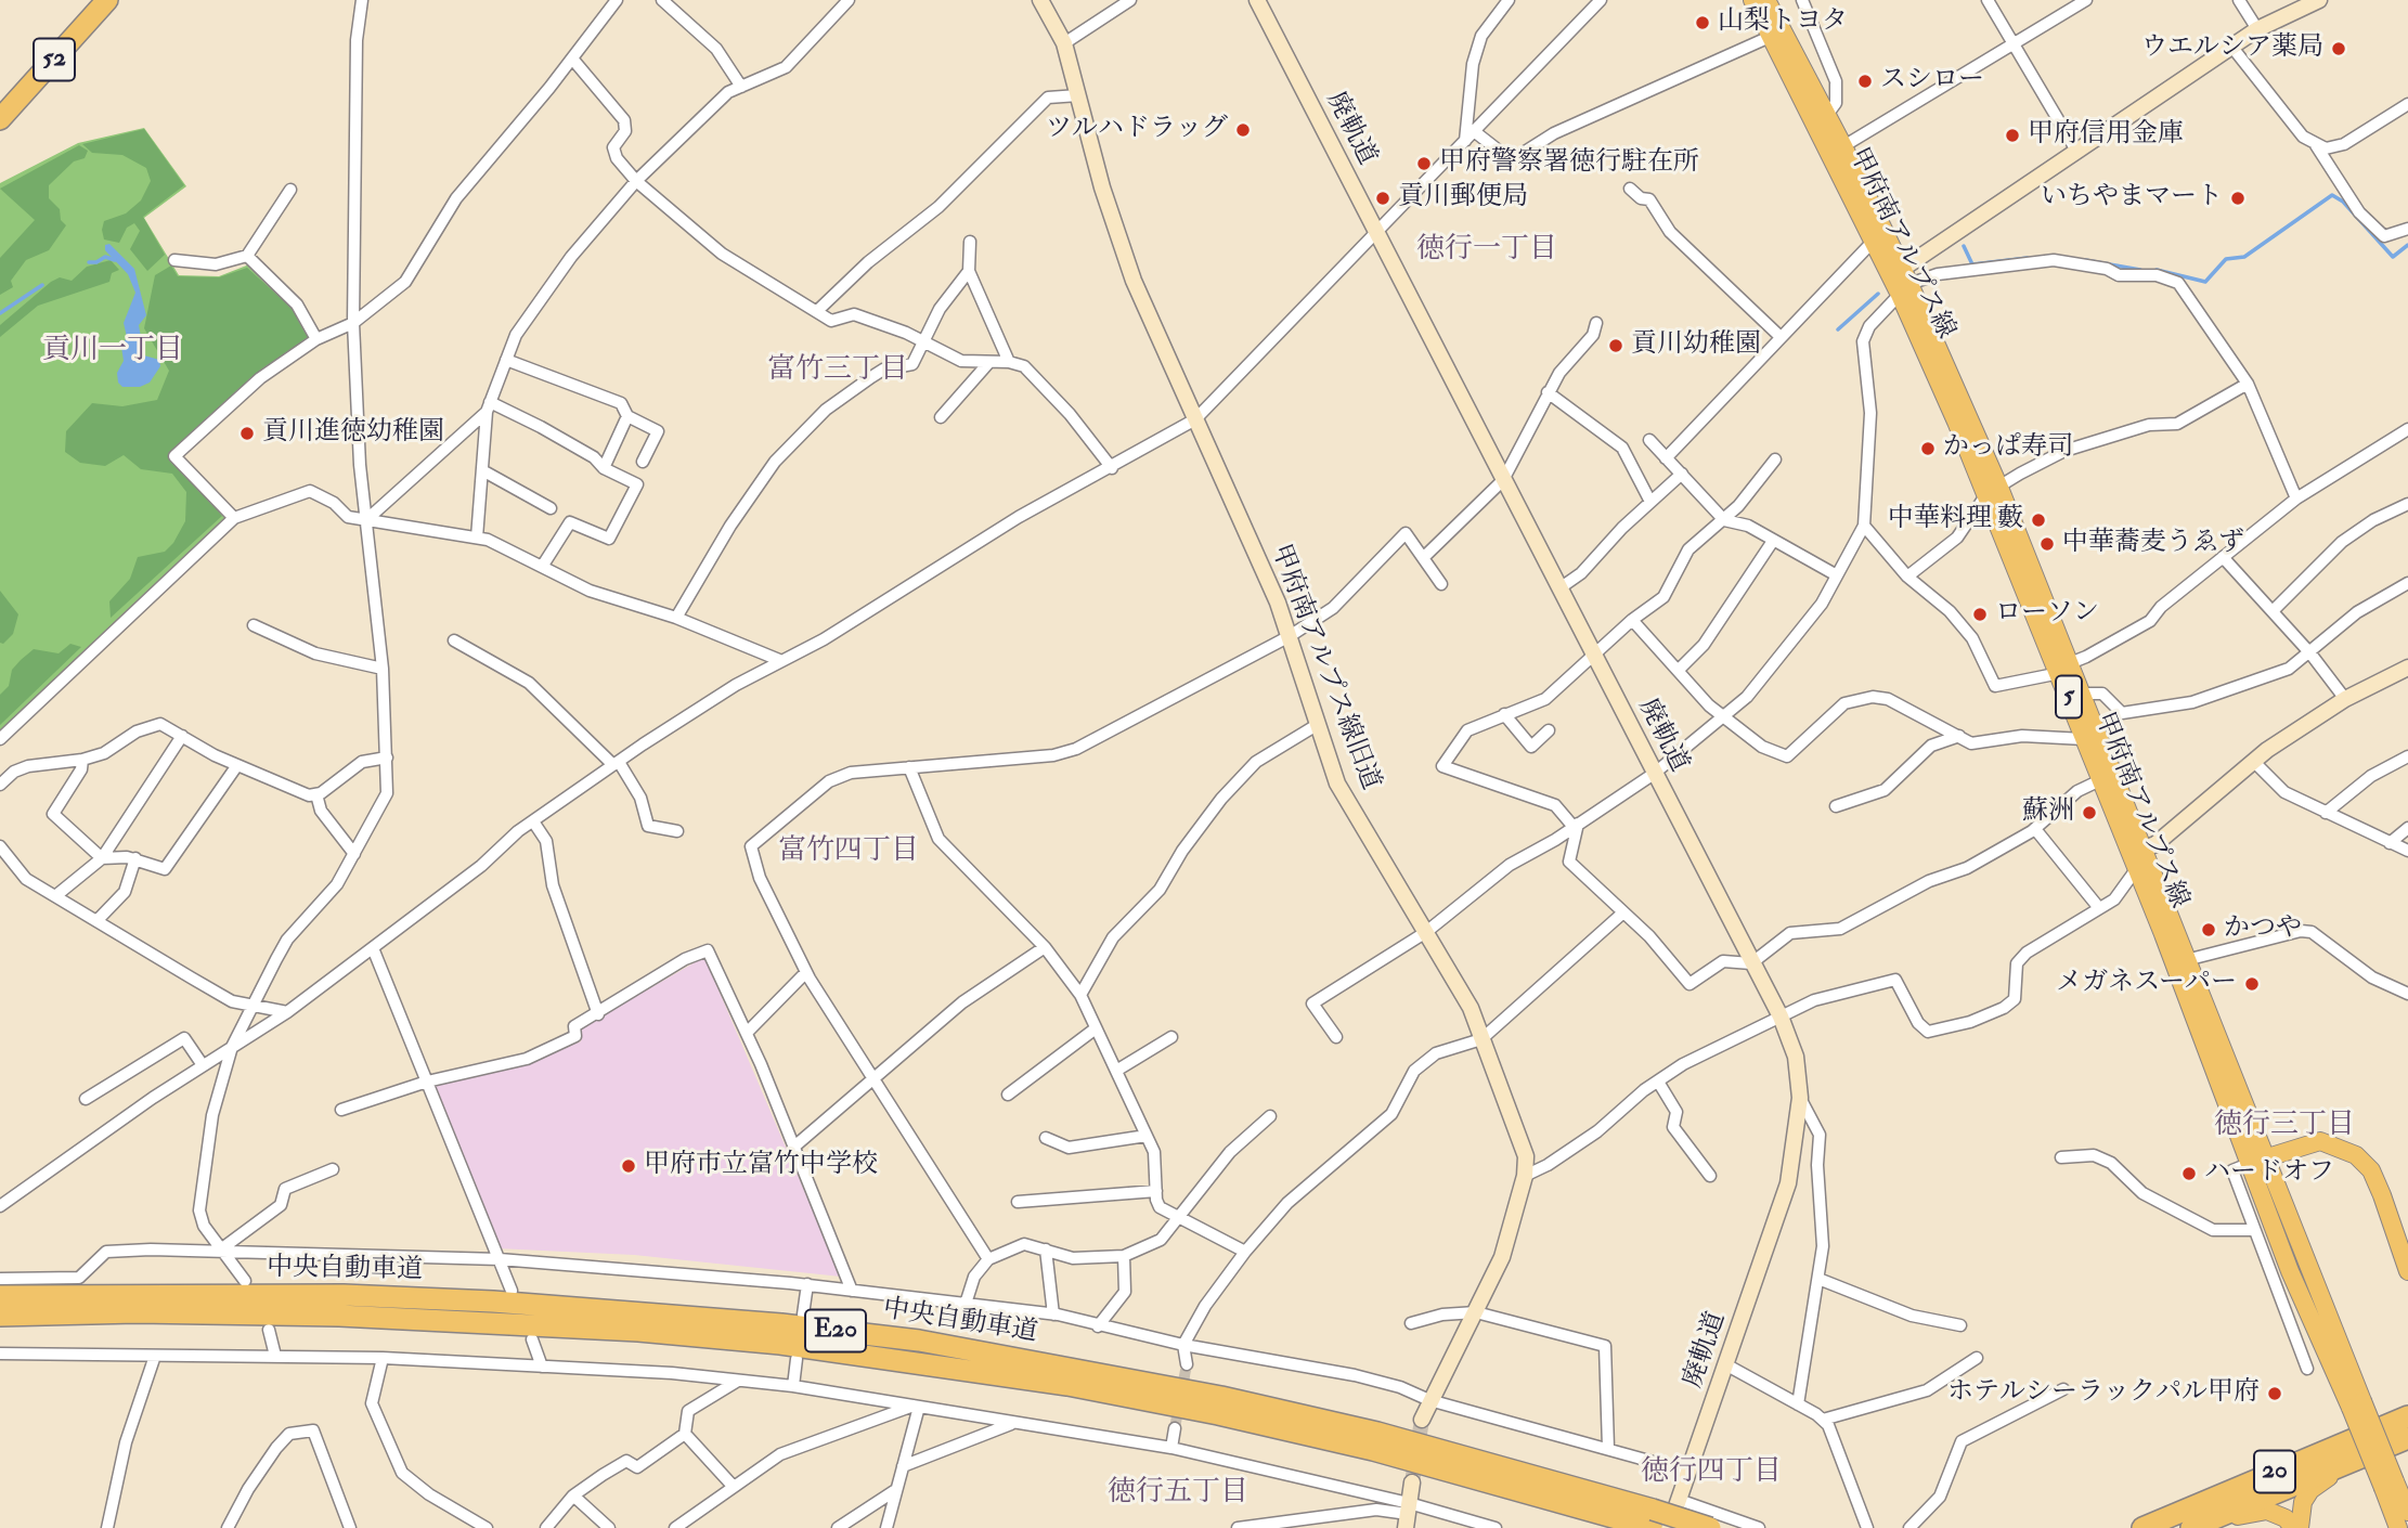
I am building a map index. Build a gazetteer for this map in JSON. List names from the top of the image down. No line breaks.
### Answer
{"streets":{"highway":["52","中央自動車道","E20","20"],"main road":["甲府南アルプス線","5"],"street":["廃軌道","甲府南アルプス線旧道"]},"districts":["徳行一丁目","貢川一丁目","富竹三丁目","富竹四丁目","徳行三丁目","徳行四丁目","徳行五丁目"],"places":["山梨トヨタ","ウエルシア薬局","スシロー","ツルハドラッグ","甲府信用金庫","甲府警察署徳行駐在所","貢川郵便局","いちやまマート","貢川幼稚園","貢川進徳幼稚園","かっぱ寿司","中華料理 藪","中華蕎麦うゑず","ローソン","蘇洲","かつや","メガネスーパー","甲府市立富竹中学校","ハードオフ","ホテルシーラックパル甲府"]}
